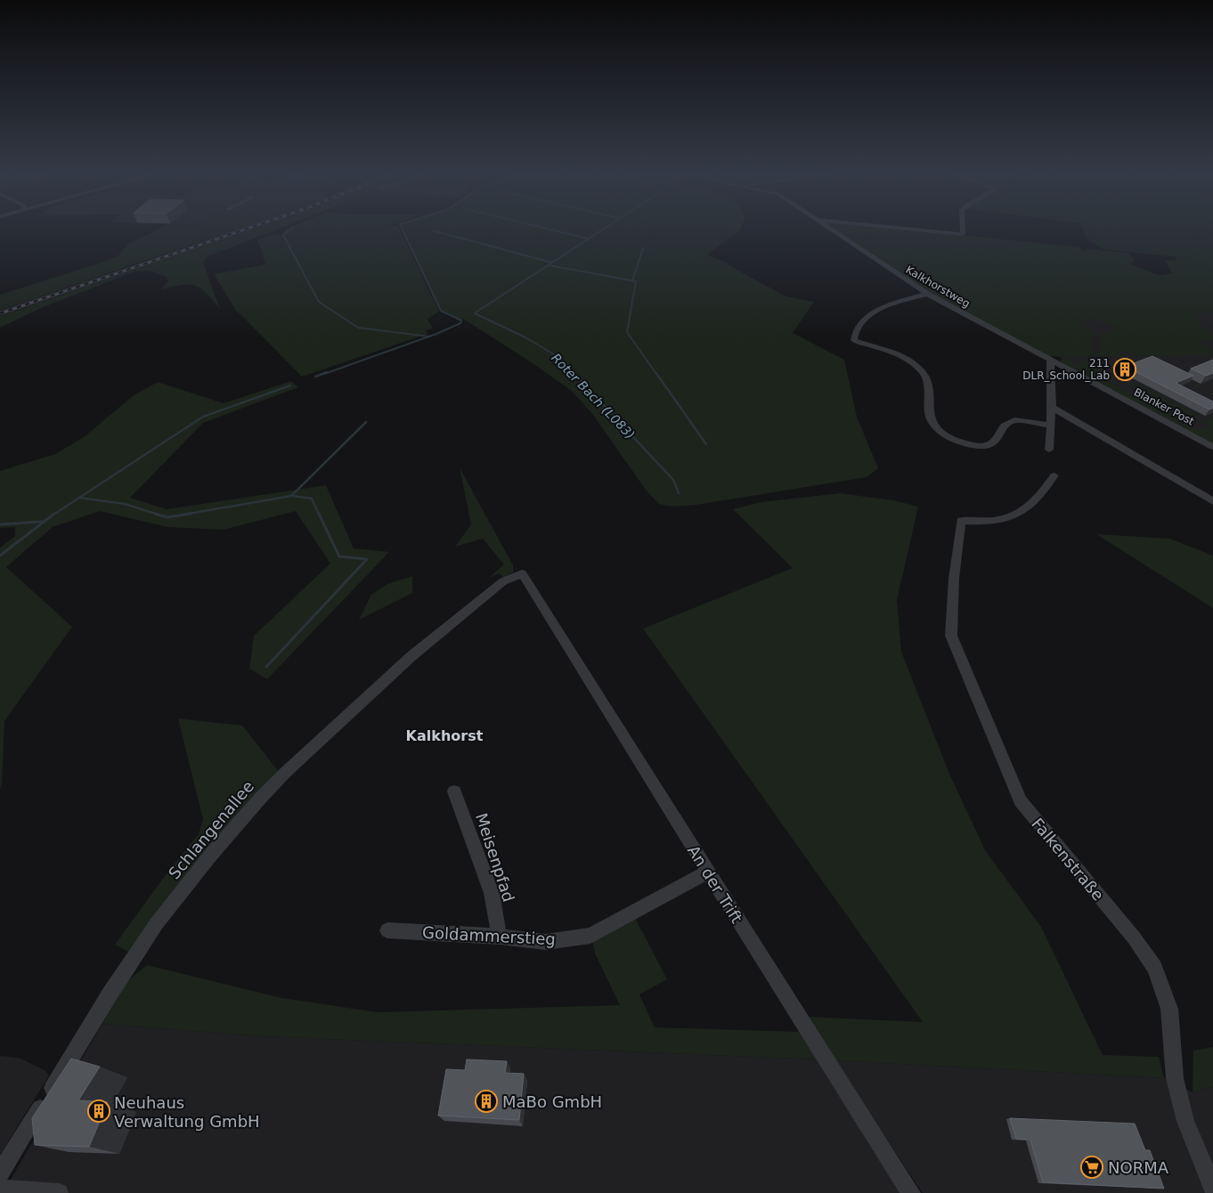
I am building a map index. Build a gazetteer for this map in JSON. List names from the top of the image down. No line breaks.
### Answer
{"streets":{"street":["Kalkhorstweg","Blanker Post","Schlangenallee","Meisenpfad","Falkenstraße","An der Trift","Goldammerstieg"]},"crossings":[["Kalkhorstweg","Blanker Post"],["Schlangenallee","An der Trift"],["Meisenpfad","Goldammerstieg"],["An der Trift","Goldammerstieg"]],"districts":["Kalkhorst"],"water":["Roter Bach (L083)"],"places":{"building":["211 DLR_School_Lab","MaBo GmbH","Neuhaus Verwaltung GmbH"],"supermarket":["NORMA"]}}
